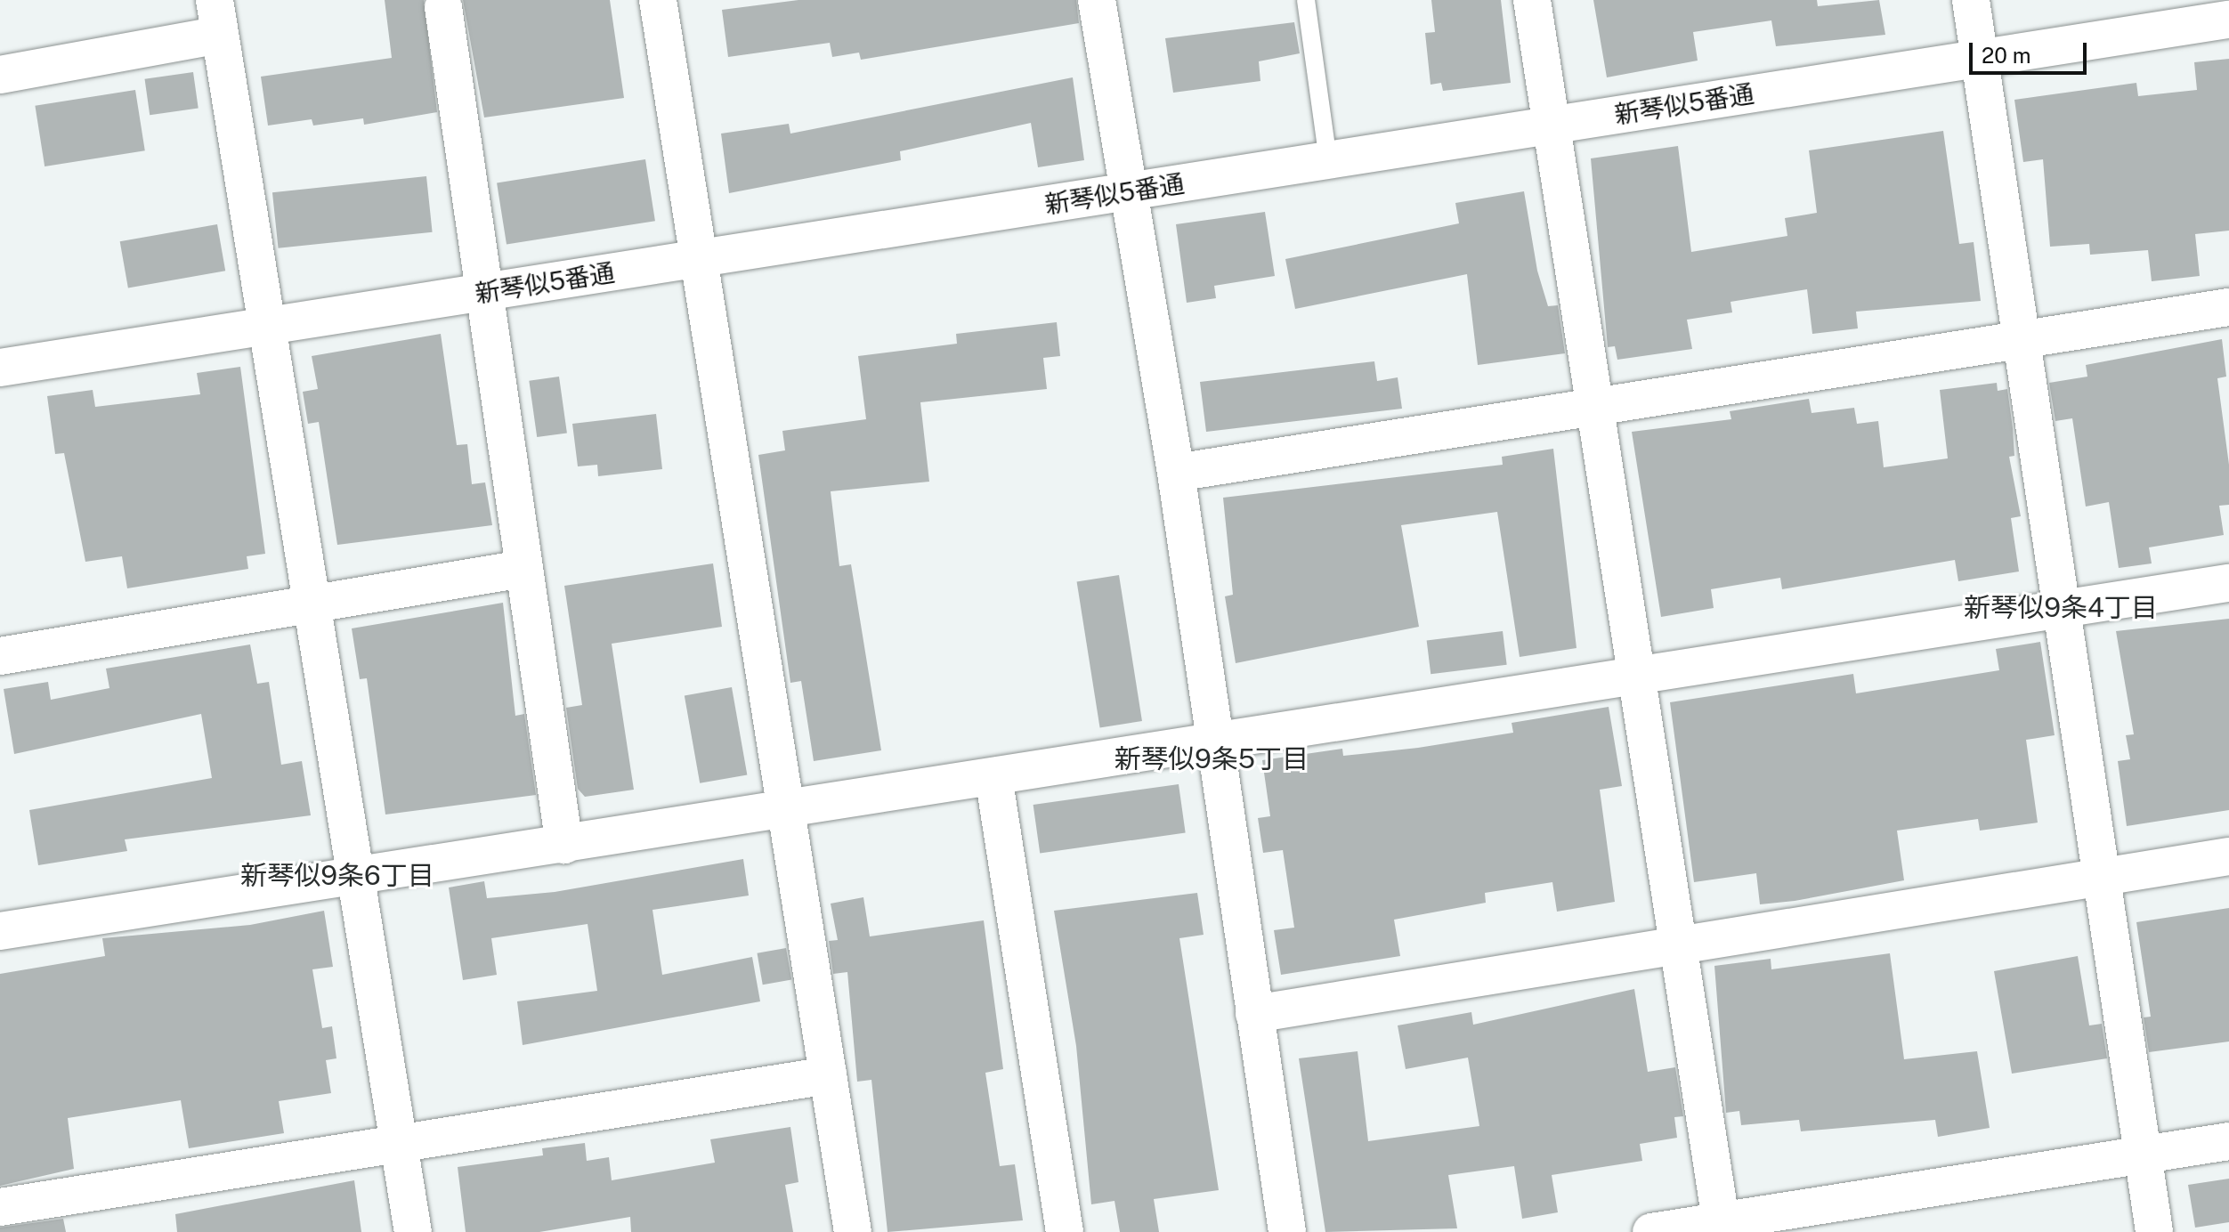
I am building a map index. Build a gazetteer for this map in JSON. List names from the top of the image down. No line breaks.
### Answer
{"streets":{"street":["新琴似5番通"]},"districts":["新琴似9条4丁目","新琴似9条5丁目","新琴似9条6丁目"],"scale_bar":"20 m"}
